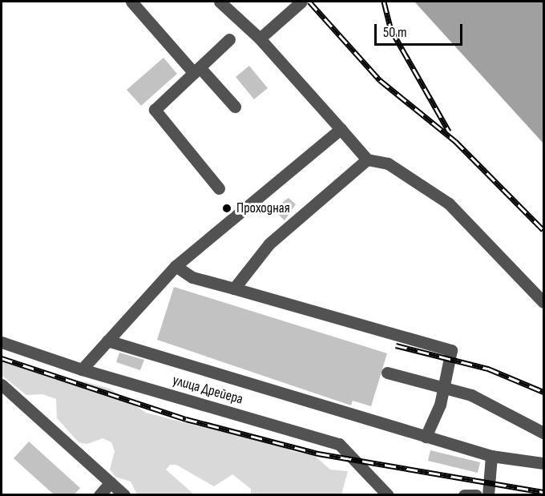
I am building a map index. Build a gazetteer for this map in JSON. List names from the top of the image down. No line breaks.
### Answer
{"streets":{"street":["улица Дрейера"]},"places":["Проходная"],"scale_bar":"50 m"}
